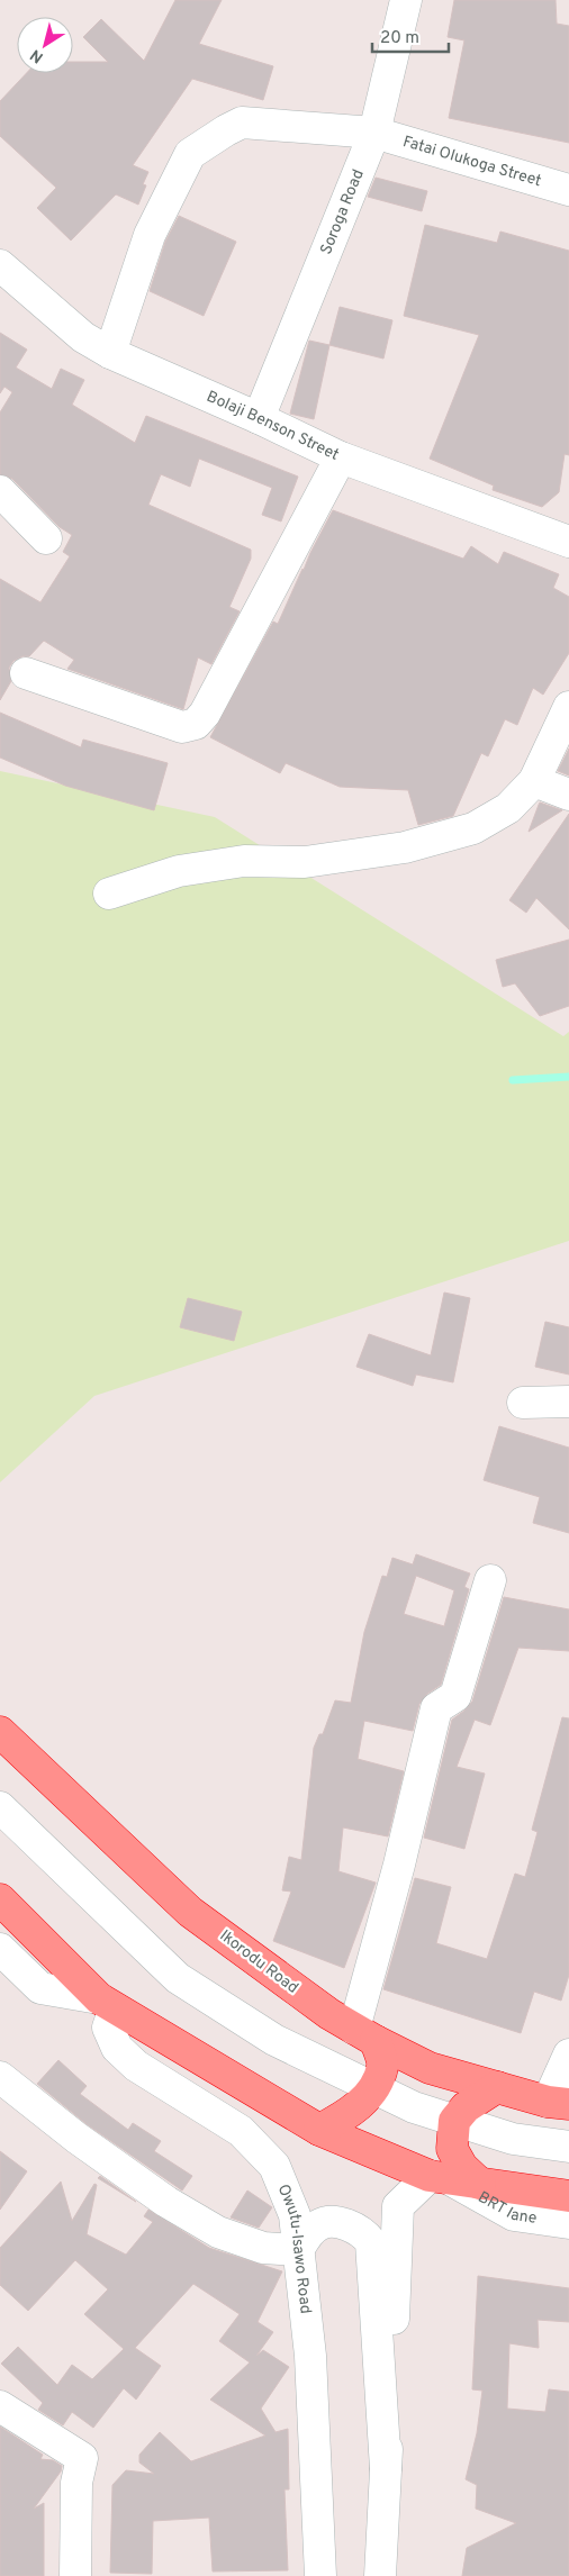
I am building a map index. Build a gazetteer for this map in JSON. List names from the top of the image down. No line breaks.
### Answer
{"streets":{"highway":["Ikorodu Road"],"street":["Fatai Olukoga Street","Soroga Road","Bolaji Benson Street","BRT lane","Owutu-Isawo Road"]},"crossings":[["Fatai Olukoga Street","Soroga Road"],["Fatai Olukoga Street","Bolaji Benson Street"],["Soroga Road","Bolaji Benson Street"]],"scale_bar":"20 m","north":"bottom left"}
